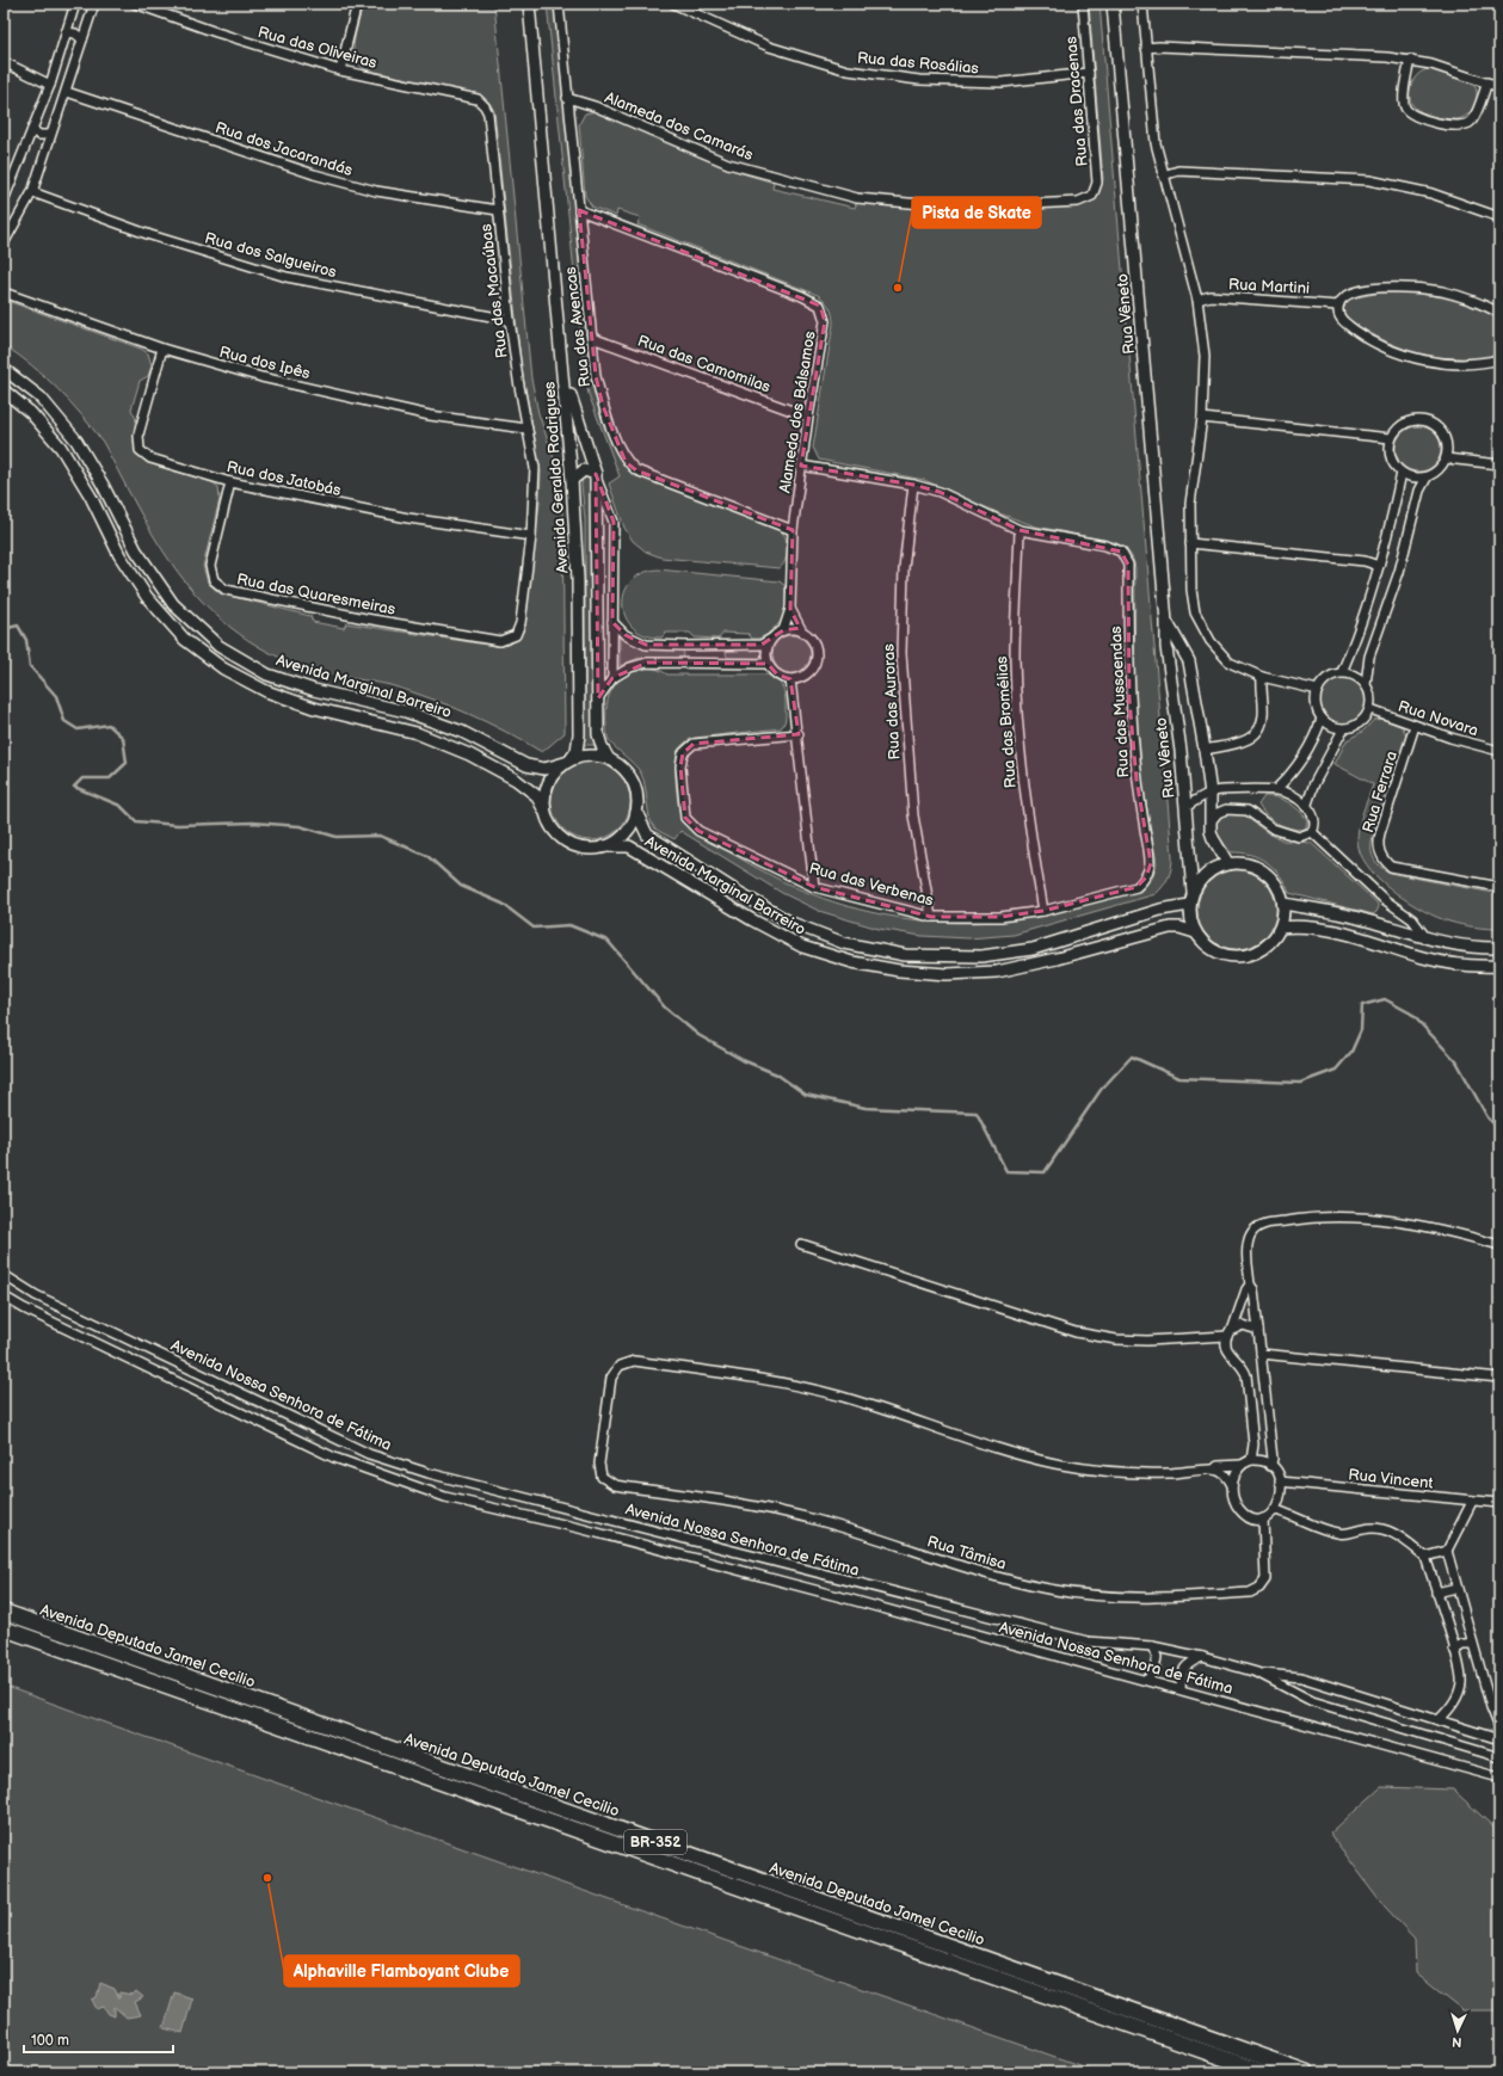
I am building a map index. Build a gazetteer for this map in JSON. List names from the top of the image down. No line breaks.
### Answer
{"streets":{"highway":["Avenida Deputado Jamel Cecilio","BR-352"],"street":["Rua das Oliveiras","Rua das Rosálias","Rua das Dracenas","Alameda dos Camarás","Rua dos Jacarandás","Rua dos Salgueiros","Rua Martini","Rua das Macaúbas","Rua Vêneto","Rua das Avencas","Rua dos Ipês","Rua das Camomilas","Alameda dos Bálsamos","Rua dos Jatobás","Avenida Geraldo Rodrigues","Rua das Quaresmeiras","Avenida Marginal Barreiro","Rua das Auroras","Rua das Mussaendas","Rua Novara","Rua das Bromélias","Rua Ferrara","Rua das Verbenas","Avenida Nossa Senhora de Fátima","Rua Vincent","Rua Tâmisa"]},"crossings":[["Rua das Oliveiras","Rua das Macaúbas"],["Rua das Rosálias","Rua das Dracenas"],["Rua das Dracenas","Alameda dos Camarás"],["Alameda dos Camarás","Rua das Avencas"],["Rua dos Jacarandás","Rua das Macaúbas"],["Rua dos Salgueiros","Rua das Macaúbas"],["Rua das Macaúbas","Rua dos Ipês"],["Rua das Macaúbas","Rua dos Jatobás"],["Rua das Macaúbas","Rua das Quaresmeiras"],["Rua Vêneto","Avenida Marginal Barreiro"],["Rua das Avencas","Rua das Camomilas"],["Rua das Avencas","Alameda dos Bálsamos"],["Rua das Avencas","Avenida Geraldo Rodrigues"],["Rua dos Ipês","Rua dos Jatobás"],["Rua das Camomilas","Alameda dos Bálsamos"],["Rua dos Jatobás","Rua das Quaresmeiras"],["Avenida Geraldo Rodrigues","Avenida Marginal Barreiro"],["Rua das Auroras","Rua das Verbenas"],["Rua das Mussaendas","Rua das Bromélias"],["Rua das Mussaendas","Rua das Verbenas"],["Rua Novara","Rua Ferrara"],["Rua das Bromélias","Rua das Verbenas"],["Rua Vincent","Rua Tâmisa"]],"places":["Pista de Skate","Alphaville Flamboyant Clube"],"scale_bar":"100 m","north":"bottom"}
